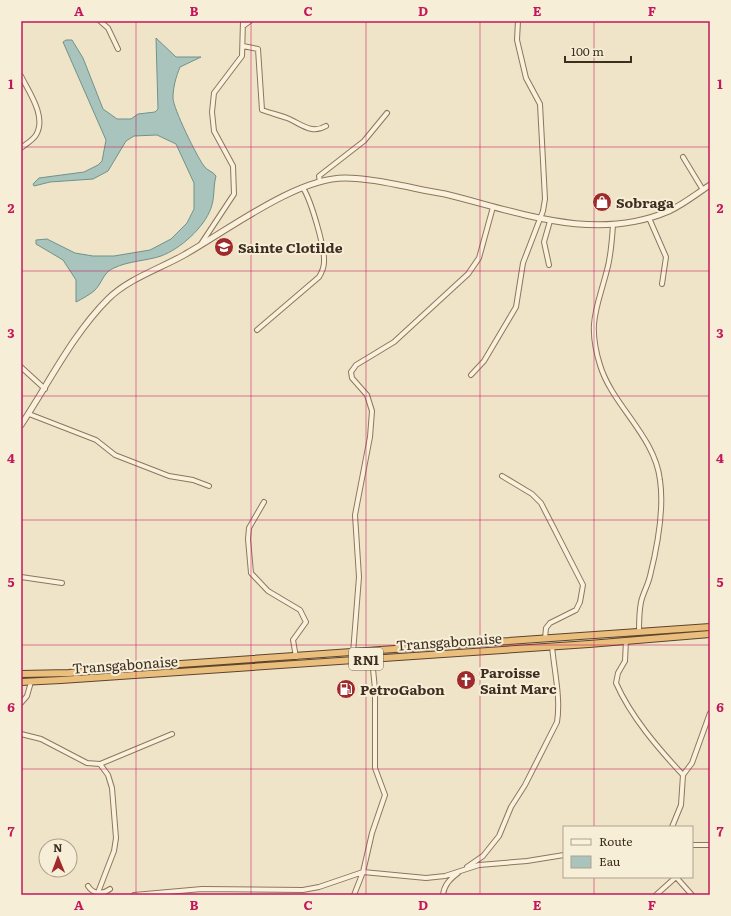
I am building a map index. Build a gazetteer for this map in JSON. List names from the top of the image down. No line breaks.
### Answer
{"streets":{"highway":["Transgabonaise","RN1"]},"places":{"shop":["Sobraga"],"school or university":["Sainte Clotilde"],"church":["Paroisse Saint Marc"],"fuel station":["PetroGabon"]},"legend":["Route","Eau"],"scale_bar":"100 m","north":"top","grid":{"columns":["A","B","C","D","E","F"],"rows":["1","2","3","4","5","6","7"]}}
